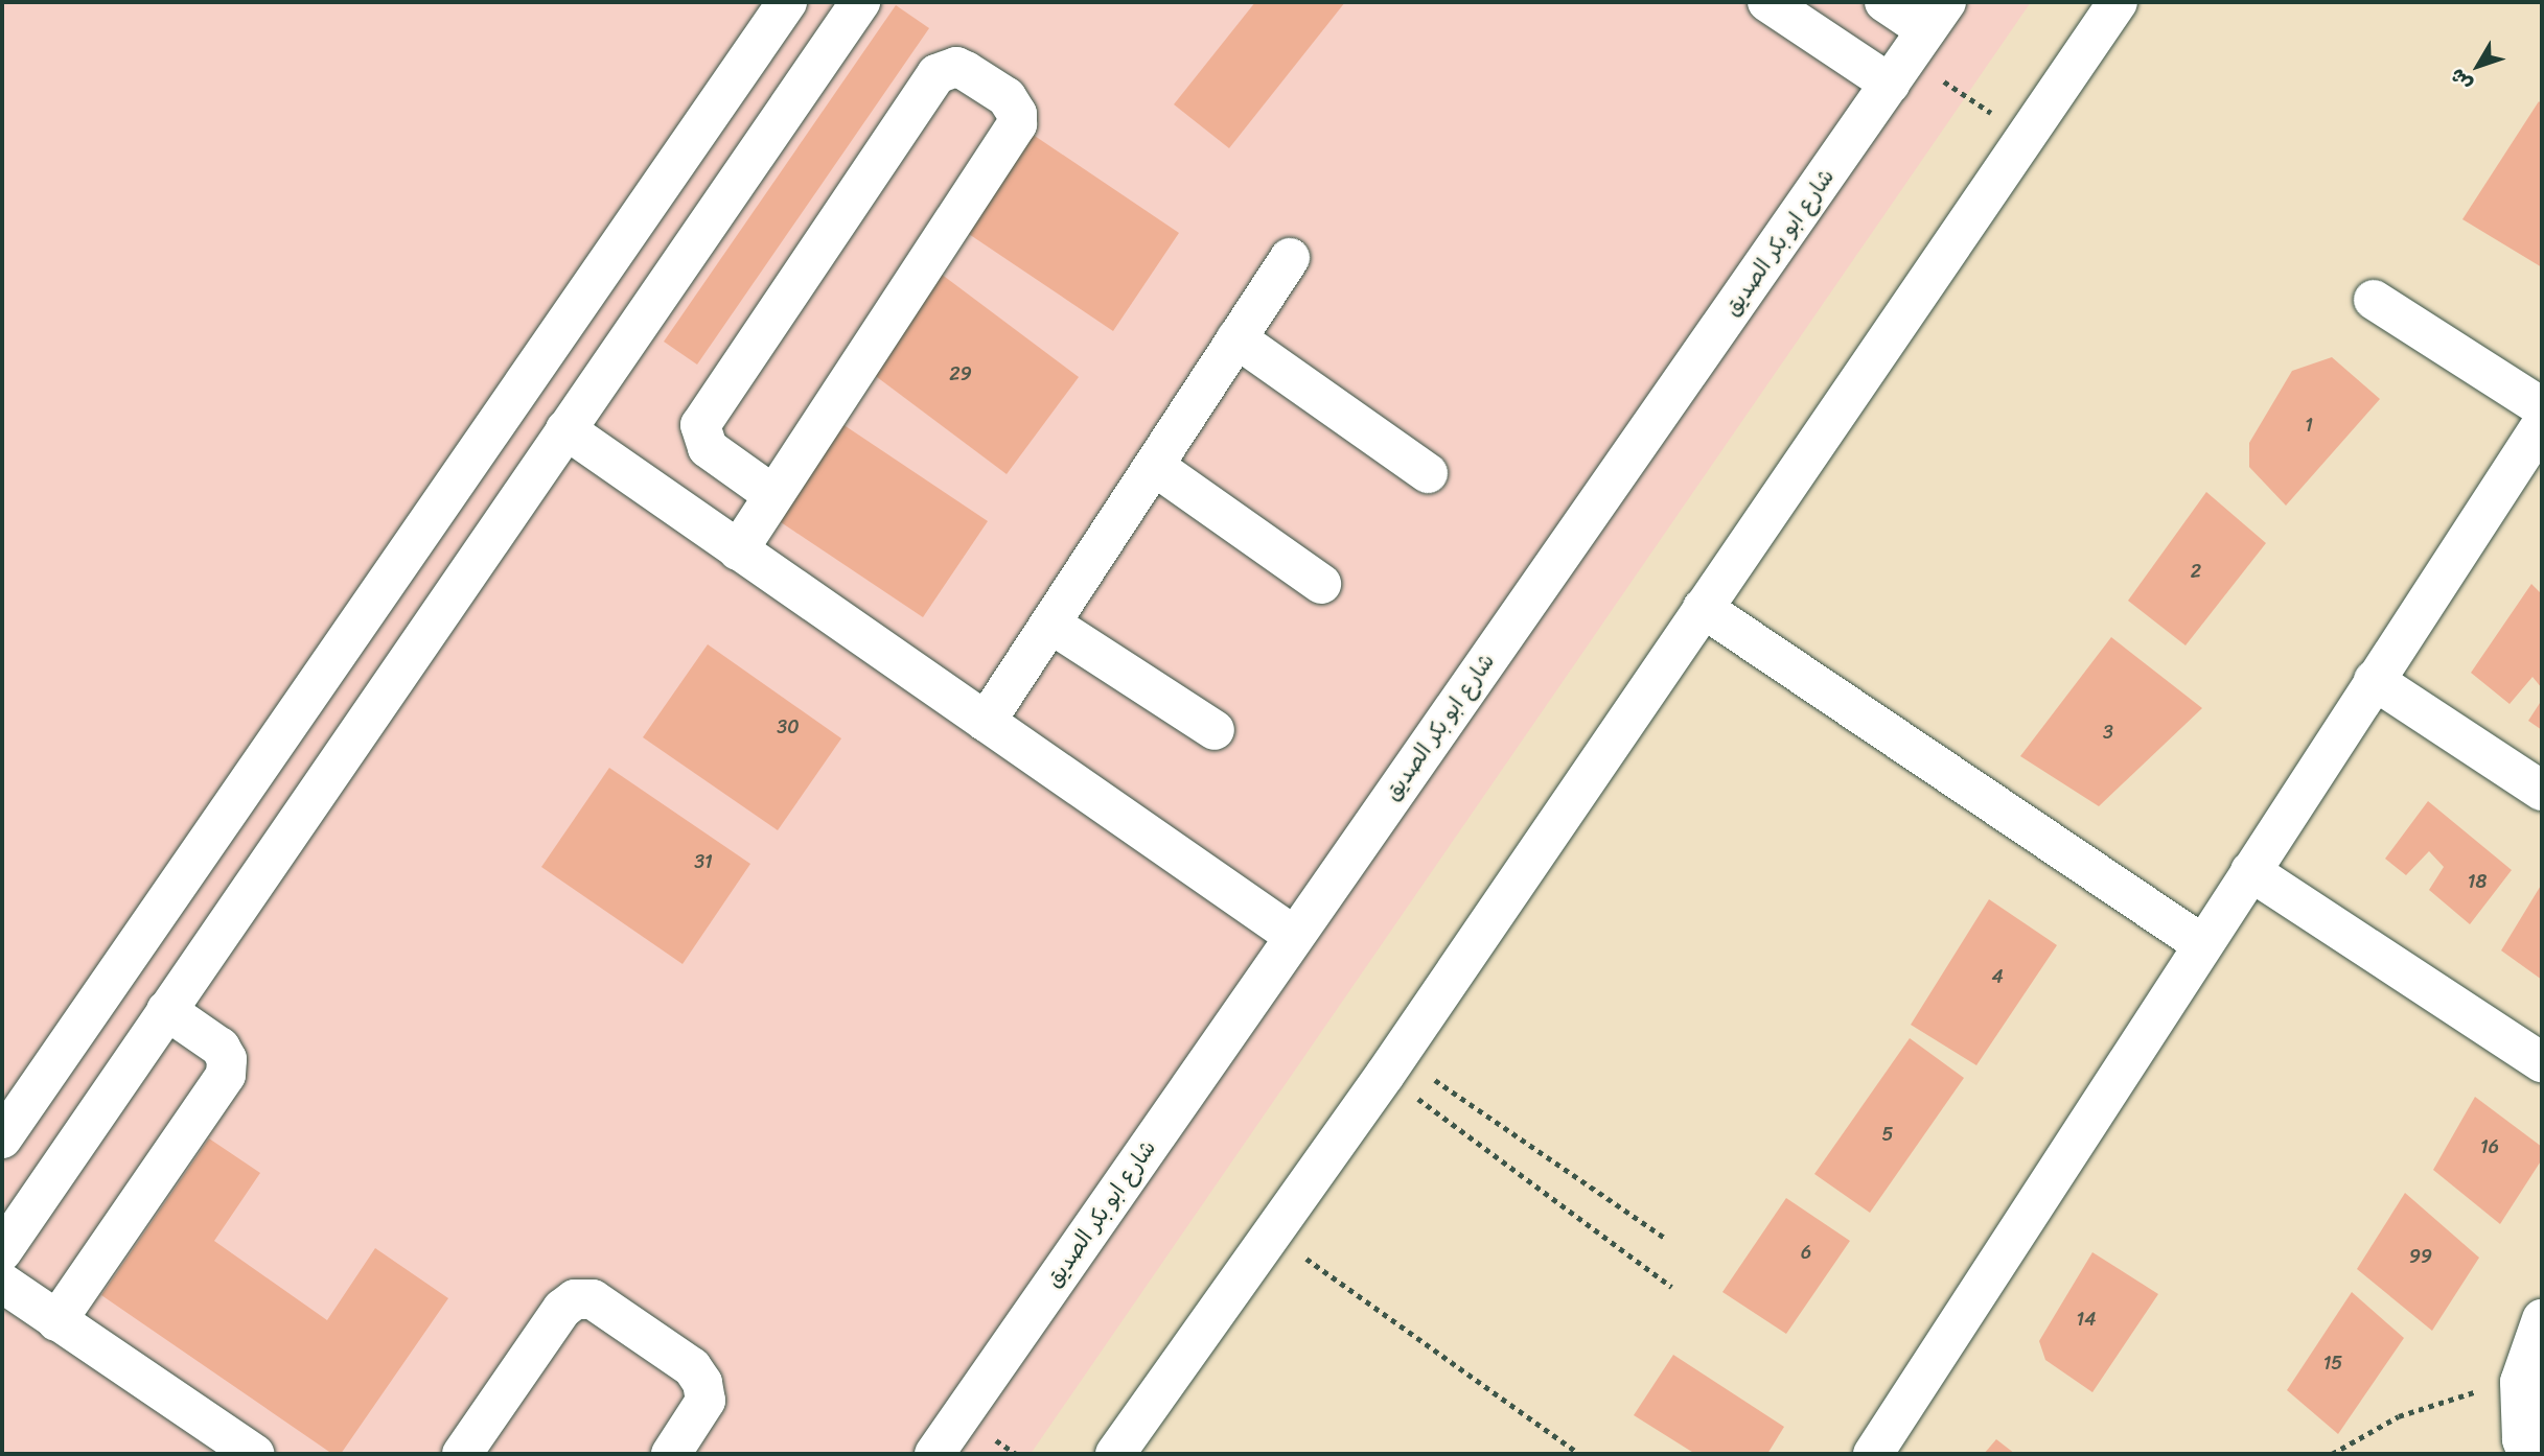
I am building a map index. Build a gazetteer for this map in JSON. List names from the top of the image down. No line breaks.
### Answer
{"streets":{"main road":["شارع ابو بكر الصديق"]},"house_numbers":["29","1","2","30","3","31","18","4","5","16","6","99","14","15"],"north":"bottom left"}
